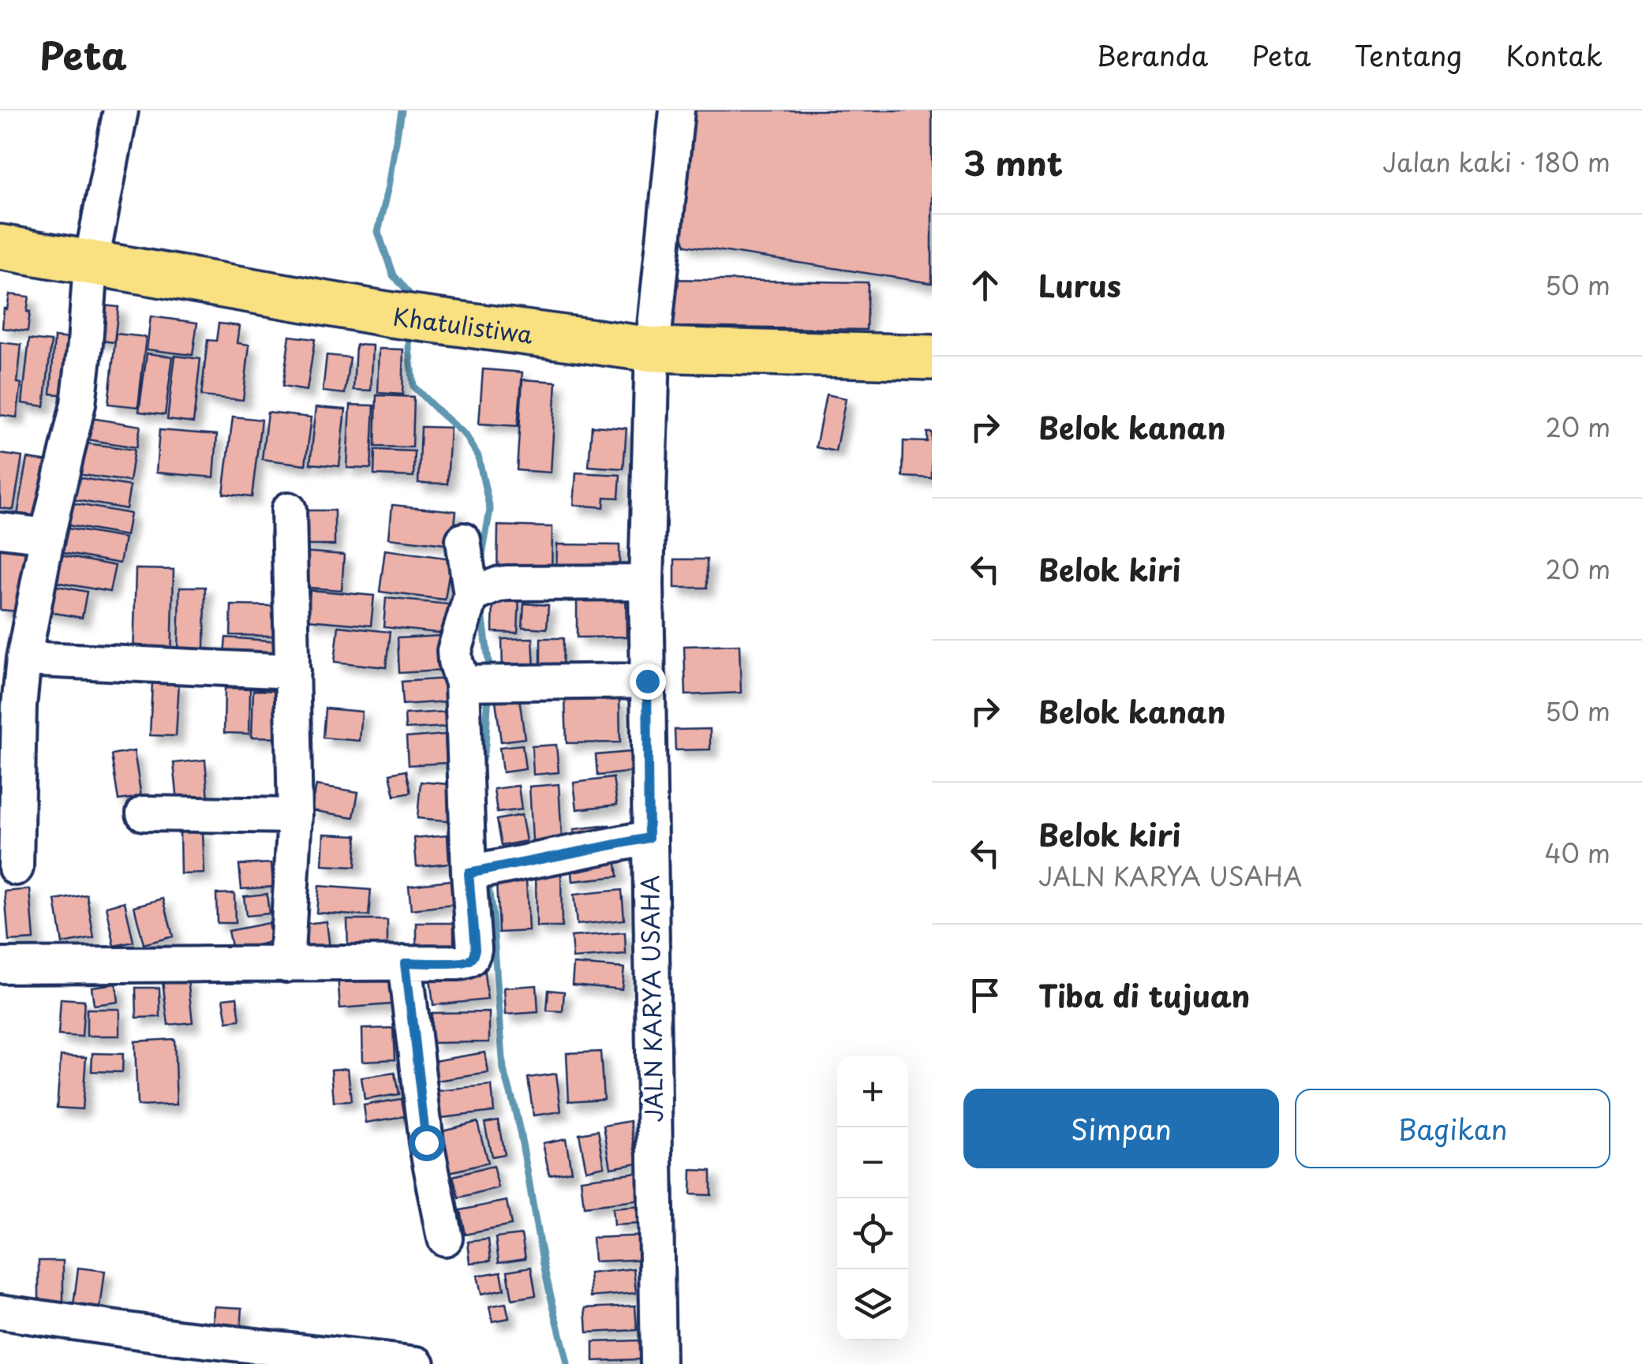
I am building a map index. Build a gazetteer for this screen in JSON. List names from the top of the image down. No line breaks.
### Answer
{"streets":{"highway":["Khatulistiwa"],"street":["JALN KARYA USAHA"]},"crossings":[["Khatulistiwa","JALN KARYA USAHA"]],"page":{"header":"Peta","nav":["Beranda","Peta","Tentang","Kontak"],"heading":["3 mnt","Jalan kaki · 180 m"],"list":[["Lurus","50 m"],["Belok kanan","20 m"],["Belok kiri","20 m"],["Belok kanan","50 m"],["Belok kiri","JALN KARYA USAHA","40 m"],"Tiba di tujuan"],"map_buttons":["+","−"],"buttons":["Simpan","Bagikan"]}}
